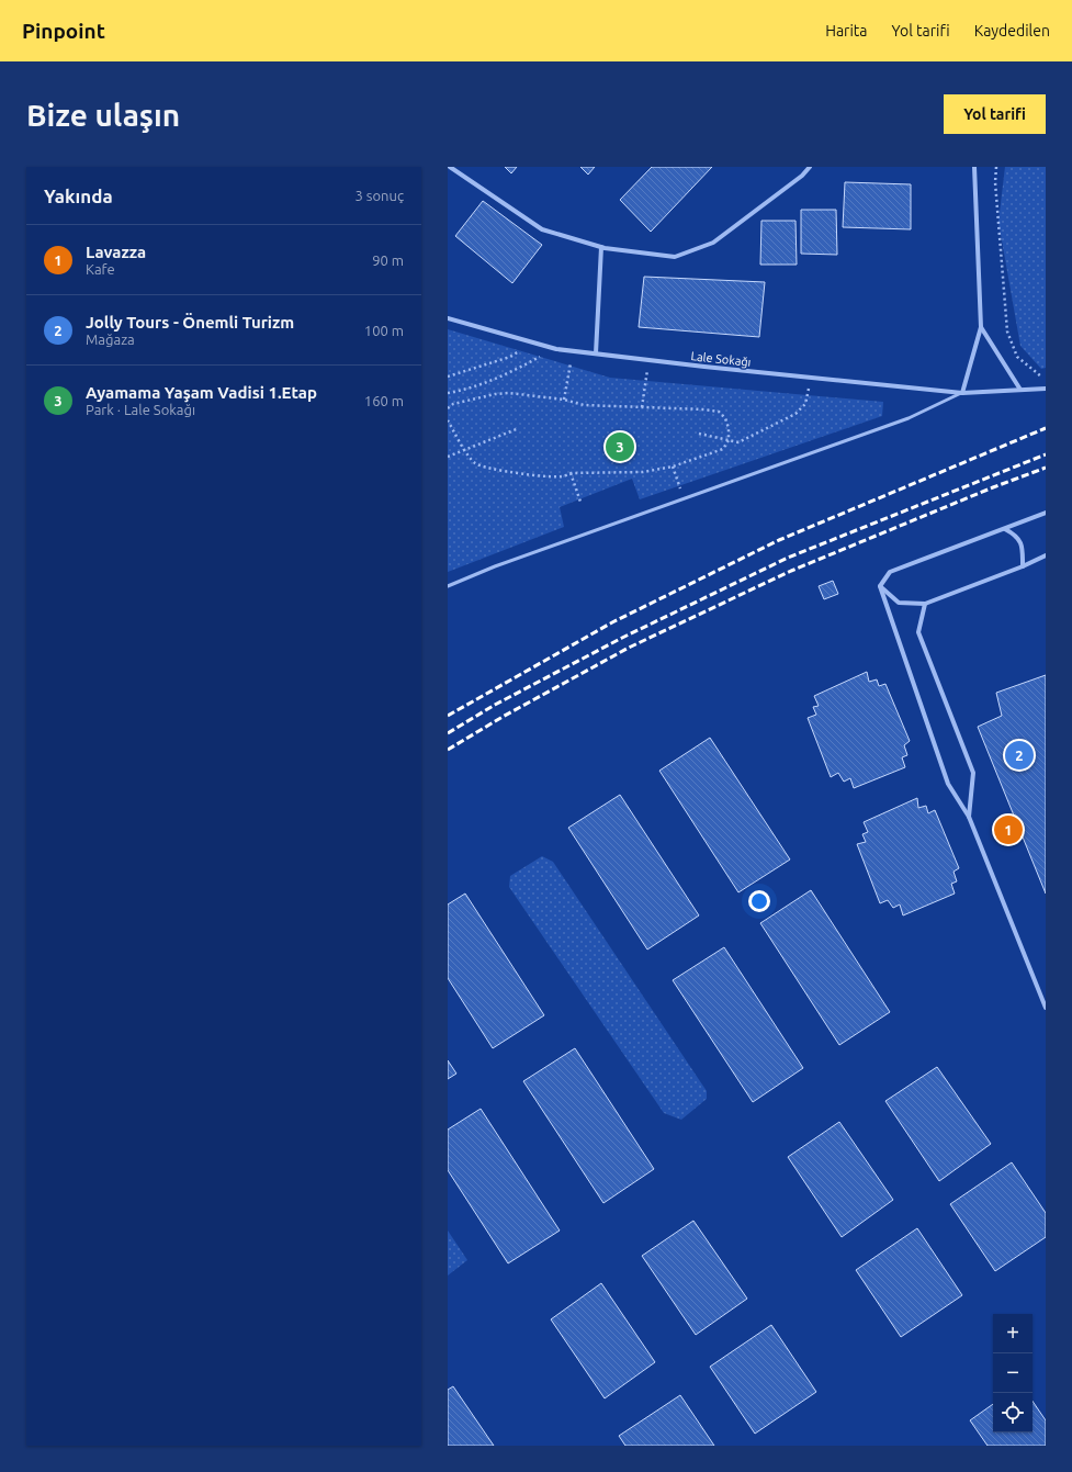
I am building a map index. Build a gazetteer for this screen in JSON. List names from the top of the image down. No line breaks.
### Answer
{"streets":{"street":["Lale Sokağı"]},"page":{"header":"Pinpoint","nav":["Harita","Yol tarifi","Kaydedilen"],"buttons":"Yol tarifi","title":"Bize ulaşın","heading":["Yakında","3 sonuç"],"list":[{"mark":"1","name":"Lavazza","note":"Kafe","value":"90 m"},{"mark":"2","name":"Jolly Tours - Önemli Turizm","note":"Mağaza","value":"100 m"},{"mark":"3","name":"Ayamama Yaşam Vadisi 1.Etap","note":"Park · Lale Sokağı","value":"160 m"}],"pins":["3","2","1"],"map_buttons":["+","−"]}}
